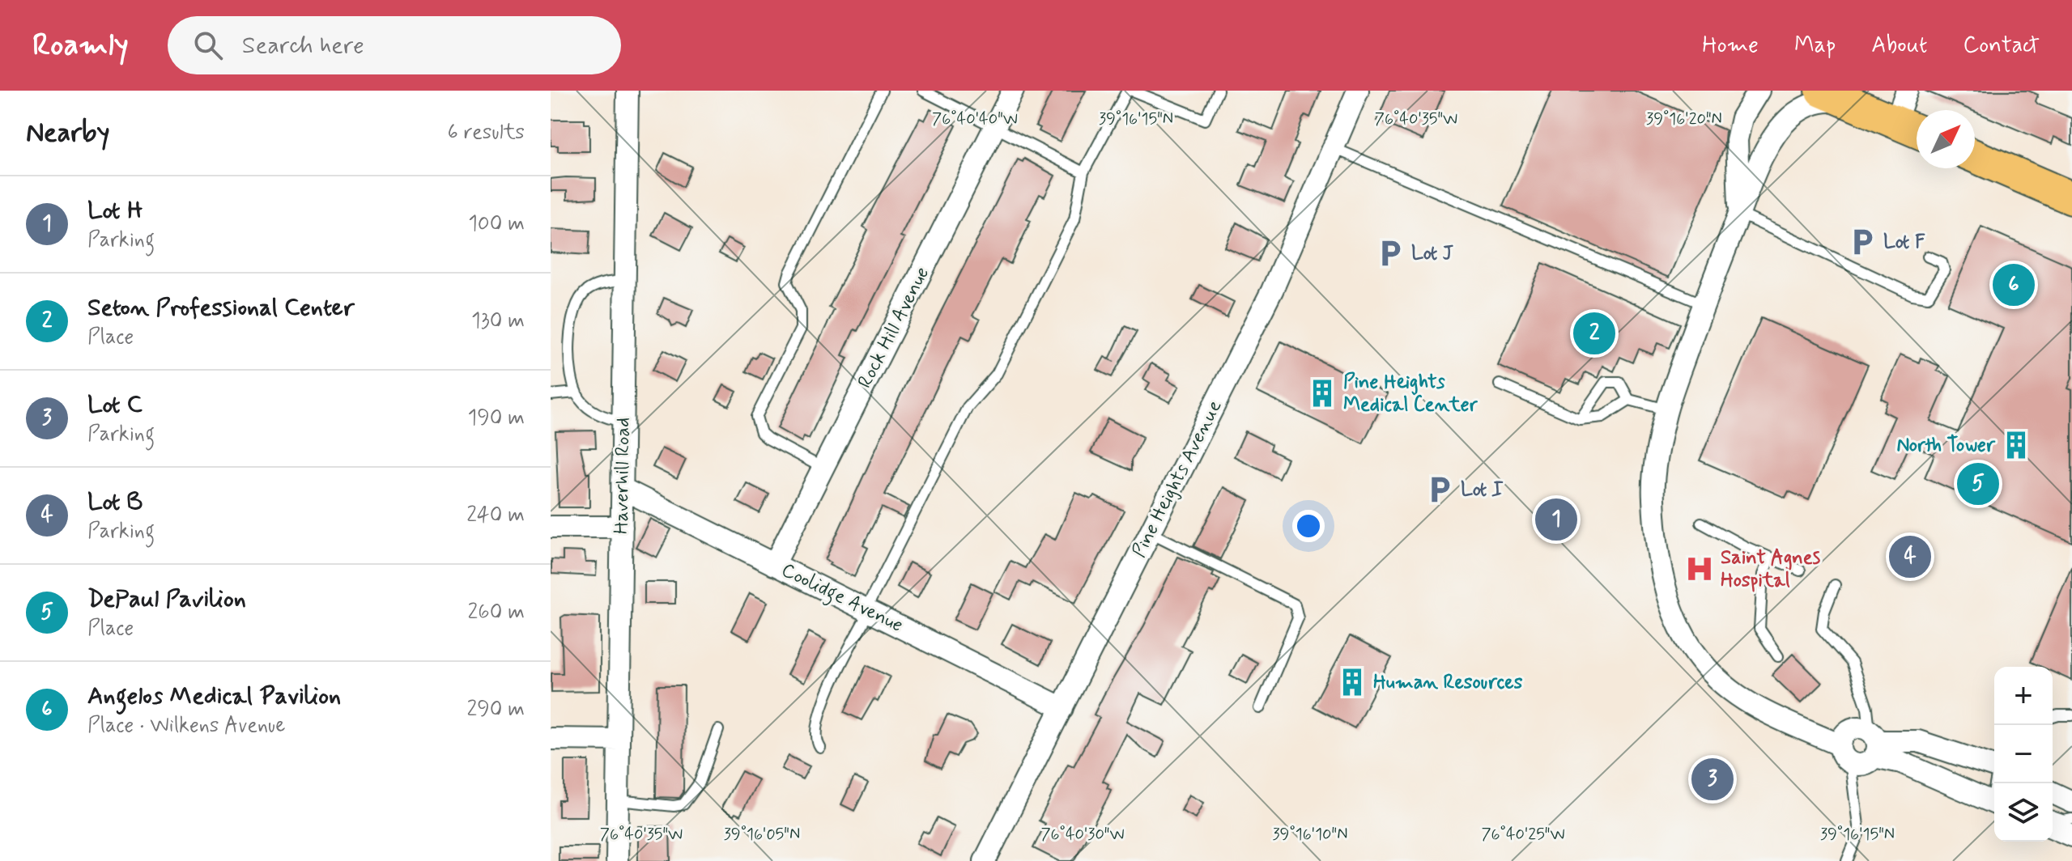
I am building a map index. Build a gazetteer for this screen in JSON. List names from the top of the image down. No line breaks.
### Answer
{"streets":{"street":["Rock Hill Avenue","Haverhill Road","Pine Heights Avenue","Coolidge Avenue"]},"crossings":[["Rock Hill Avenue","Coolidge Avenue"],["Haverhill Road","Coolidge Avenue"],["Pine Heights Avenue","Coolidge Avenue"]],"places":{"parking":["Lot F","Lot J","Lot I"],"building":["Pine Heights Medical Center","North Tower","Human Resources"],"hospital":["Saint Agnes Hospital"]},"north":"top right","page":{"header":"Roamly","search":"Search here","nav":["Home","Map","About","Contact"],"heading":["Nearby","6 results"],"list":[{"mark":"1","name":"Lot H","note":"Parking","value":"100 m"},{"mark":"2","name":"Seton Professional Center","note":"Place","value":"130 m"},{"mark":"3","name":"Lot C","note":"Parking","value":"190 m"},{"mark":"4","name":"Lot B","note":"Parking","value":"240 m"},{"mark":"5","name":"DePaul Pavilion","note":"Place","value":"260 m"},{"mark":"6","name":"Angelos Medical Pavilion","note":"Place · Wilkens Avenue","value":"290 m"}],"pins":["6","2","5","1","4","3"],"map_buttons":["+","−"]},"coordinates":["76°40'40\"W","76°40'35\"W","39°16'15\"N","39°16'20\"N","39°16'05\"N","39°16'10\"N","76°40'30\"W","76°40'25\"W"]}
